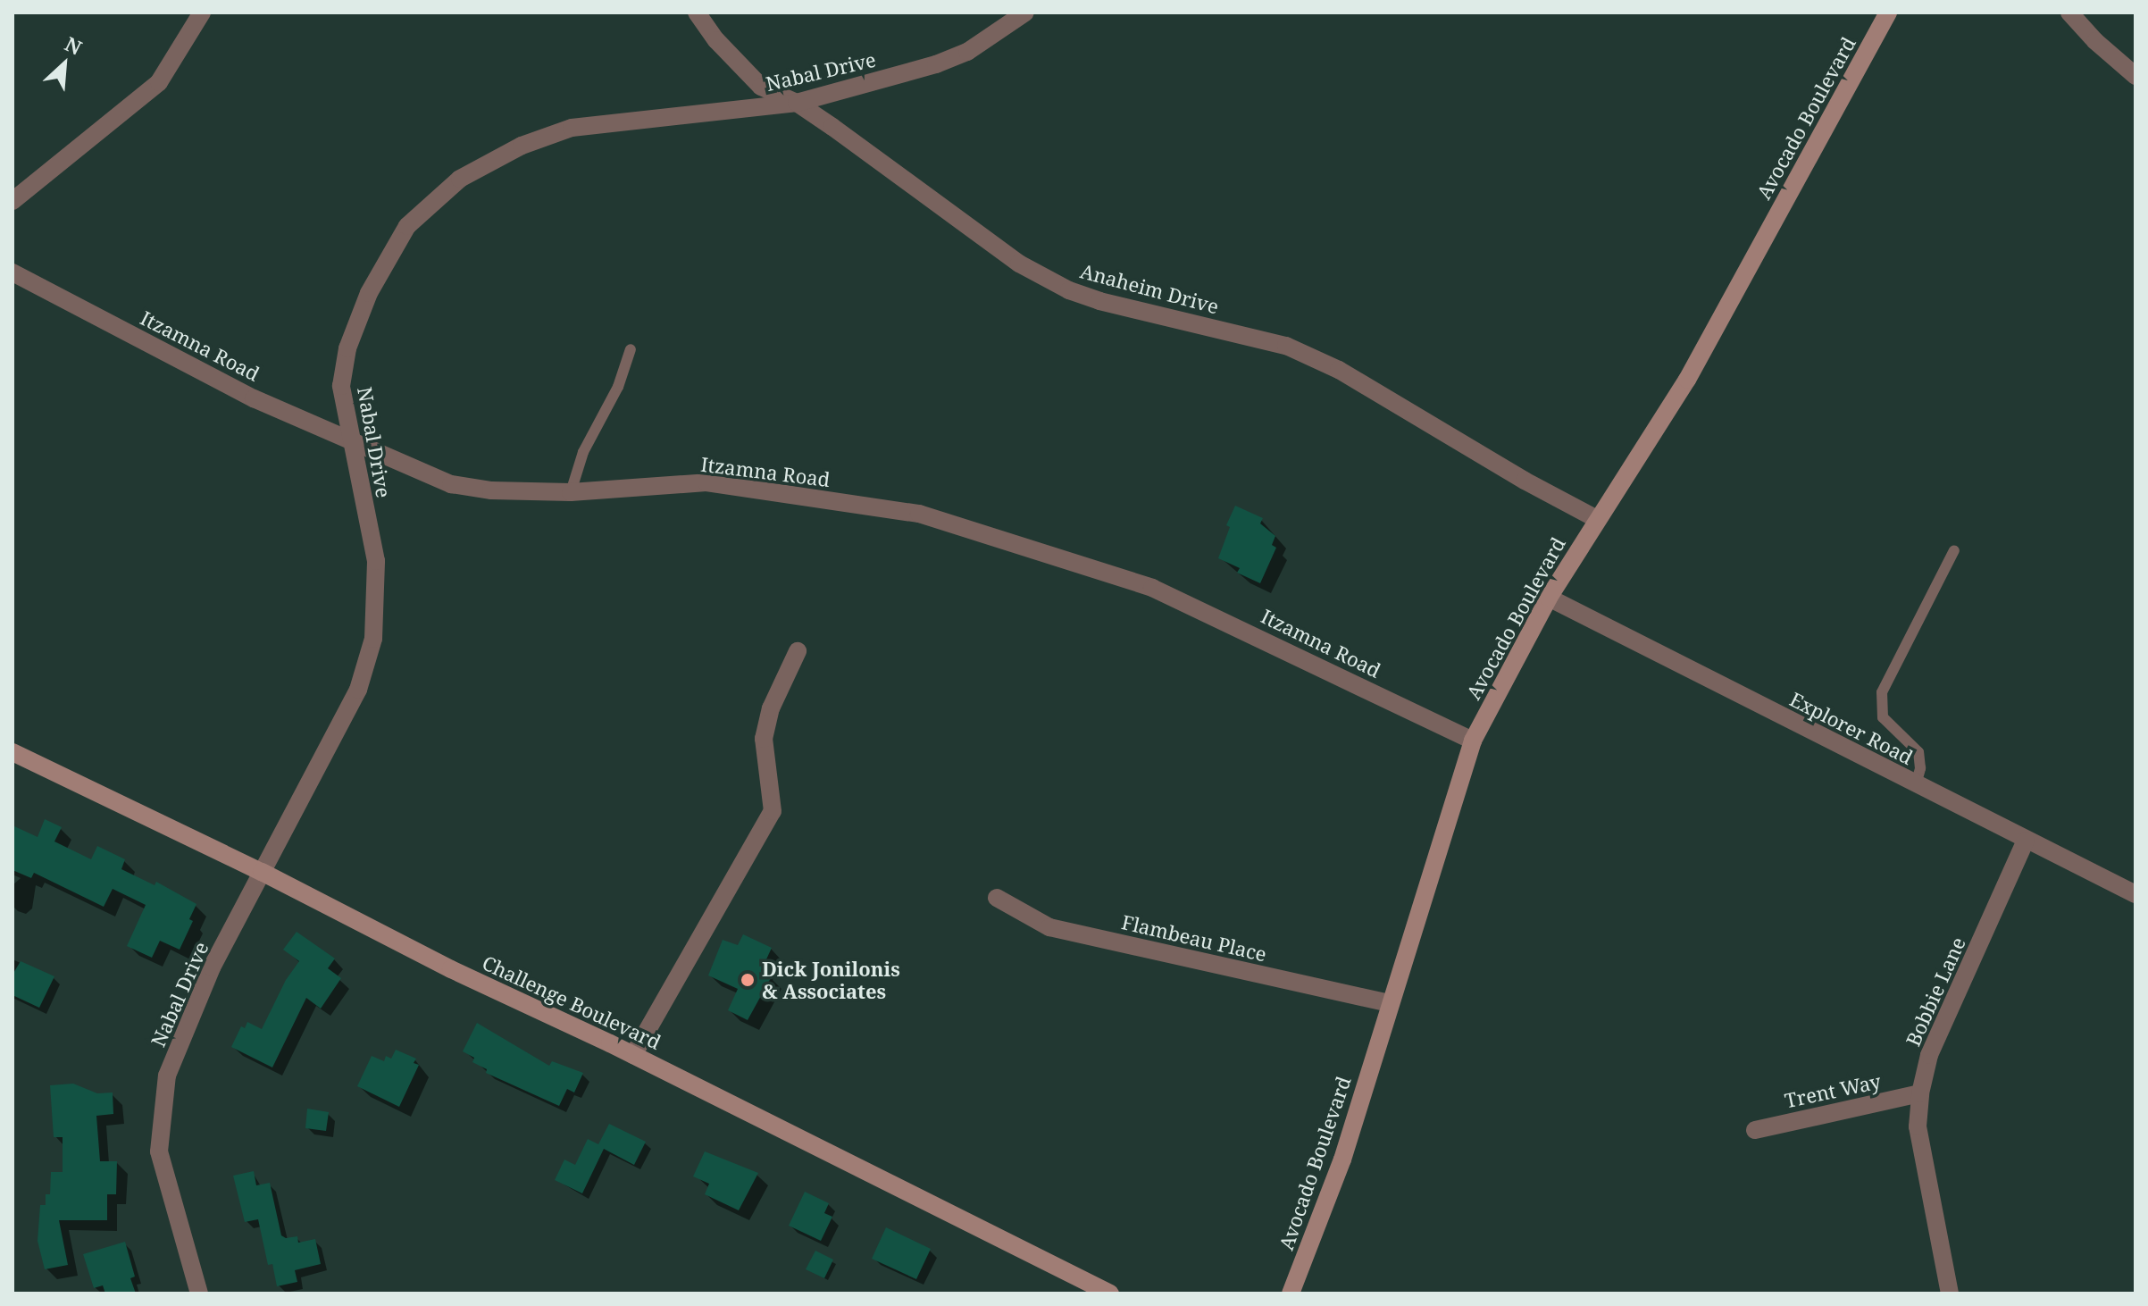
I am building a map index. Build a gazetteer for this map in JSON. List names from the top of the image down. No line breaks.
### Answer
{"streets":{"main road":["Avocado Boulevard","Challenge Boulevard"],"street":["Nabal Drive","Anaheim Drive","Itzamna Road","Explorer Road","Flambeau Place","Bobbie Lane","Trent Way"]},"crossings":[["Nabal Drive","Anaheim Drive"],["Nabal Drive","Itzamna Road"],["Nabal Drive","Challenge Boulevard"],["Avocado Boulevard","Anaheim Drive"],["Avocado Boulevard","Itzamna Road"],["Avocado Boulevard","Explorer Road"],["Avocado Boulevard","Flambeau Place"],["Explorer Road","Bobbie Lane"],["Bobbie Lane","Trent Way"]],"places":["Dick Jonilonis & Associates"],"north":"top right"}
